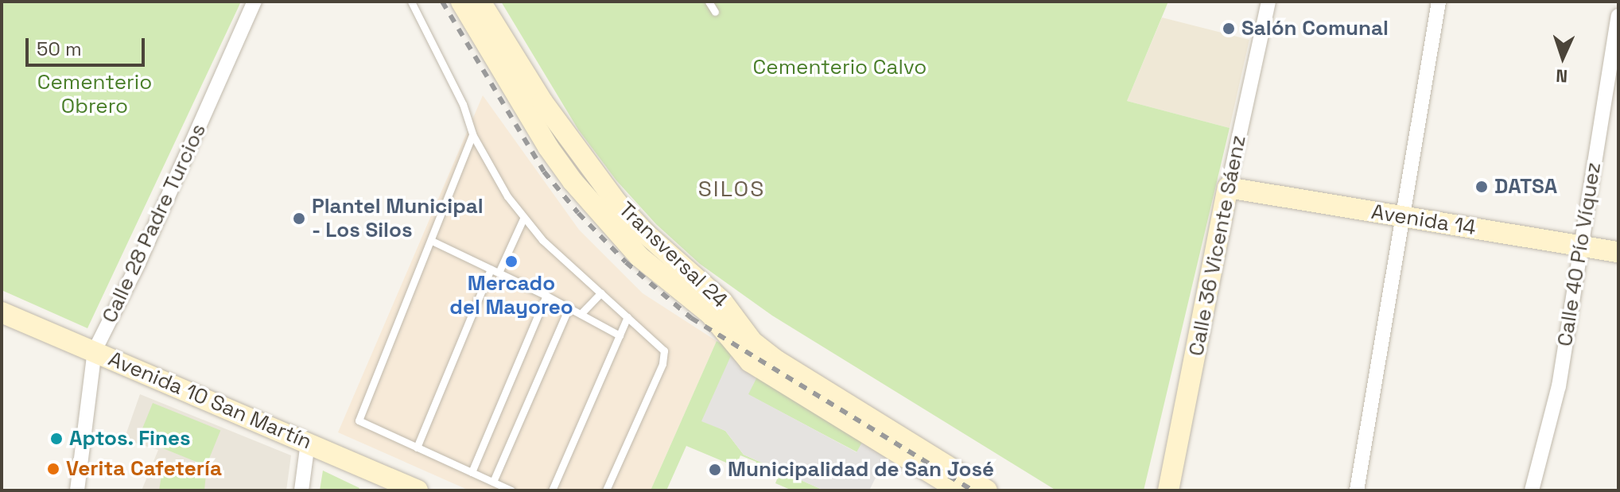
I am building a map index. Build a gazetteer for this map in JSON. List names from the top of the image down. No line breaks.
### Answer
{"streets":{"main road":["Avenida 14","Calle 36 Vicente Sáenz","Transversal 24","Avenida 10 San Martín"],"street":["Calle 28 Padre Turcios","Calle 40 Pío Víquez"]},"crossings":[["Avenida 14","Calle 36 Vicente Sáenz"],["Avenida 14","Calle 40 Pío Víquez"],["Calle 28 Padre Turcios","Avenida 10 San Martín"]],"districts":["SILOS"],"parks":["Cementerio Calvo","Cementerio Obrero"],"places":["Salón Comunal","DATSA","Plantel Municipal - Los Silos","Mercado del Mayoreo","Aptos. Fines","Verita Cafetería","Municipalidad de San José"],"scale_bar":"50 m","north":"bottom"}
